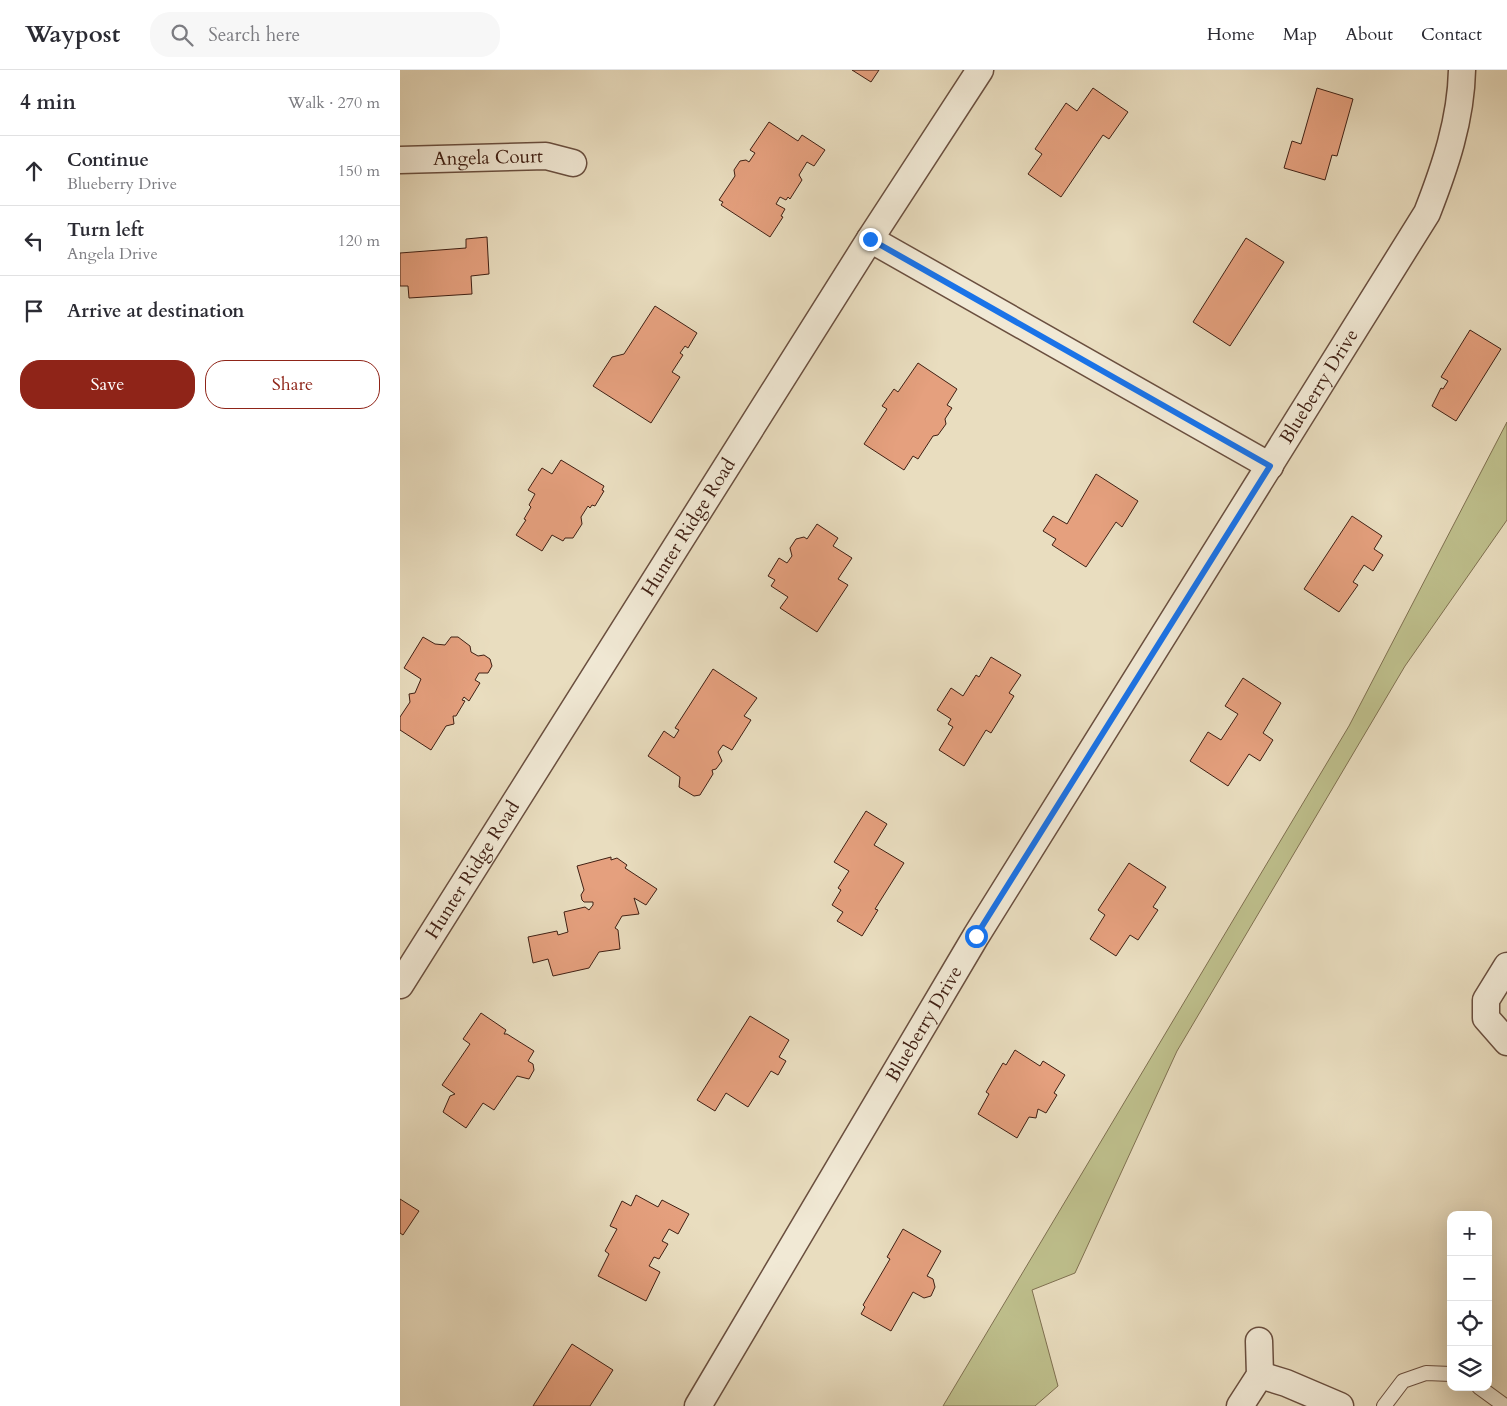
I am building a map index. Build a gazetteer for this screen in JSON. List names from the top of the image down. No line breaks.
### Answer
{"streets":{"street":["Angela Court","Blueberry Drive","Hunter Ridge Road"]},"page":{"header":"Waypost","search":"Search here","nav":["Home","Map","About","Contact"],"heading":["4 min","Walk · 270 m"],"list":[["Continue","Blueberry Drive","150 m"],["Turn left","Angela Drive","120 m"],"Arrive at destination"],"buttons":["Save","Share"],"map_buttons":["+","−"]}}
